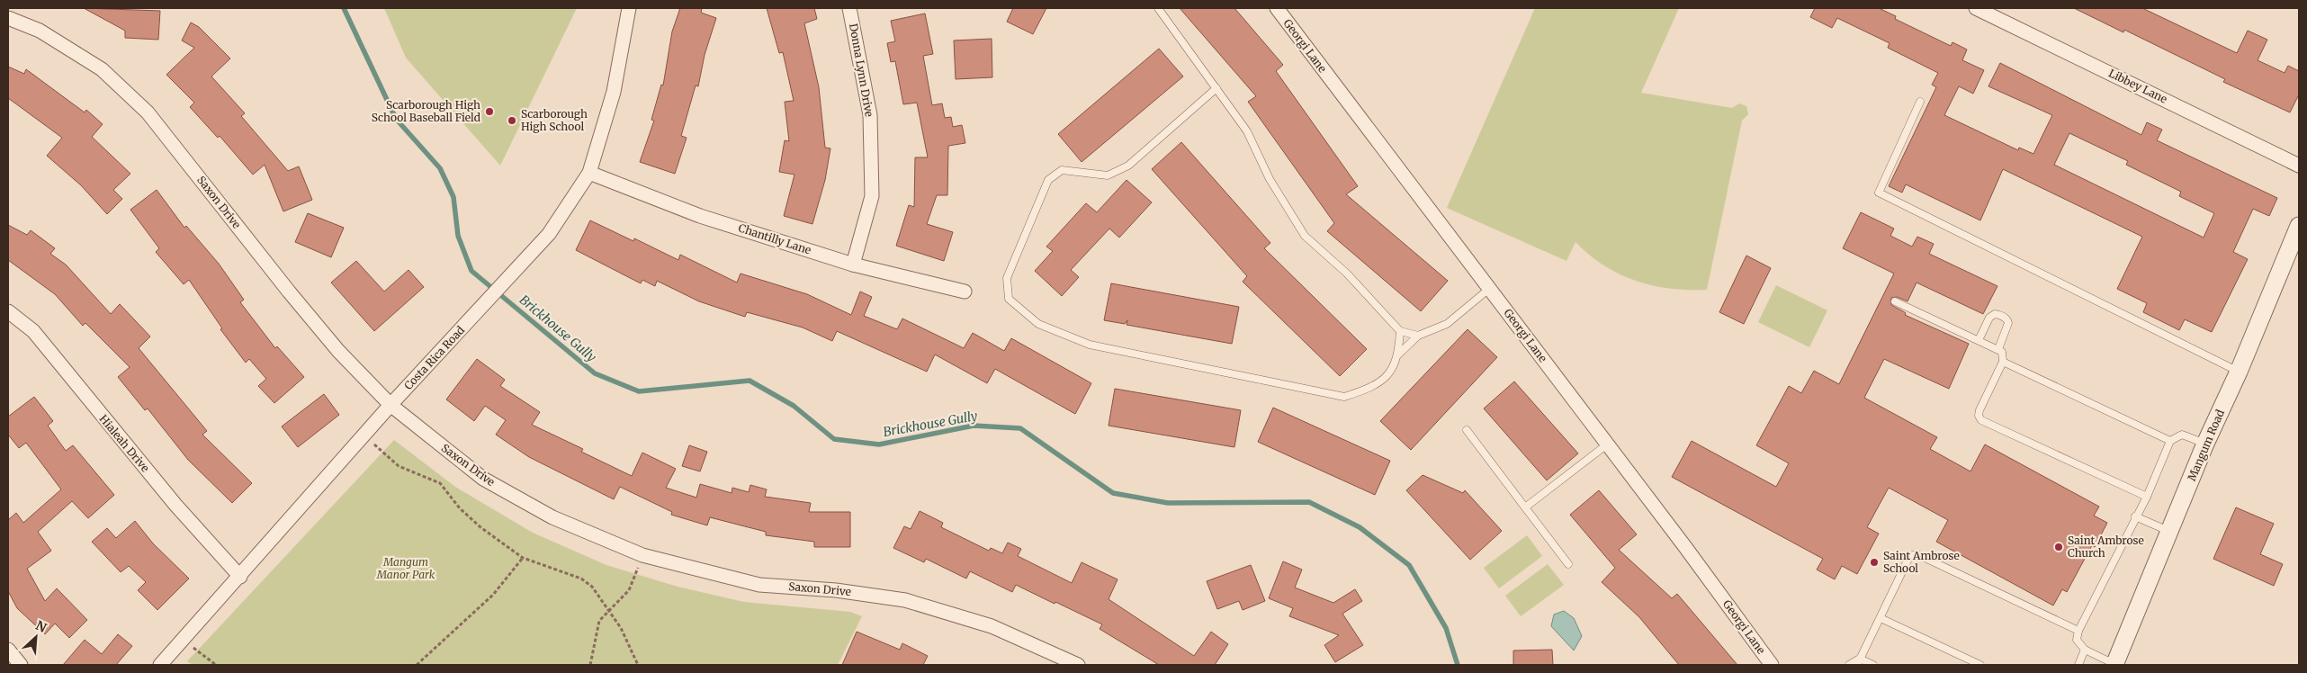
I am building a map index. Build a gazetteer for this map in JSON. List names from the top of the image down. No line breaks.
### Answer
{"streets":{"street":["Georgi Lane","Donna Lynn Drive","Libbey Lane","Saxon Drive","Chantilly Lane","Costa Rica Road","Hialeah Drive","Mangum Road"]},"crossings":[["Donna Lynn Drive","Chantilly Lane"],["Saxon Drive","Costa Rica Road"],["Chantilly Lane","Costa Rica Road"],["Costa Rica Road","Hialeah Drive"]],"water":["Brickhouse Gully"],"parks":["Mangum Manor Park"],"places":["Scarborough High School Baseball Field","Scarborough High School","Saint Ambrose Church","Saint Ambrose School"],"north":"top right"}
